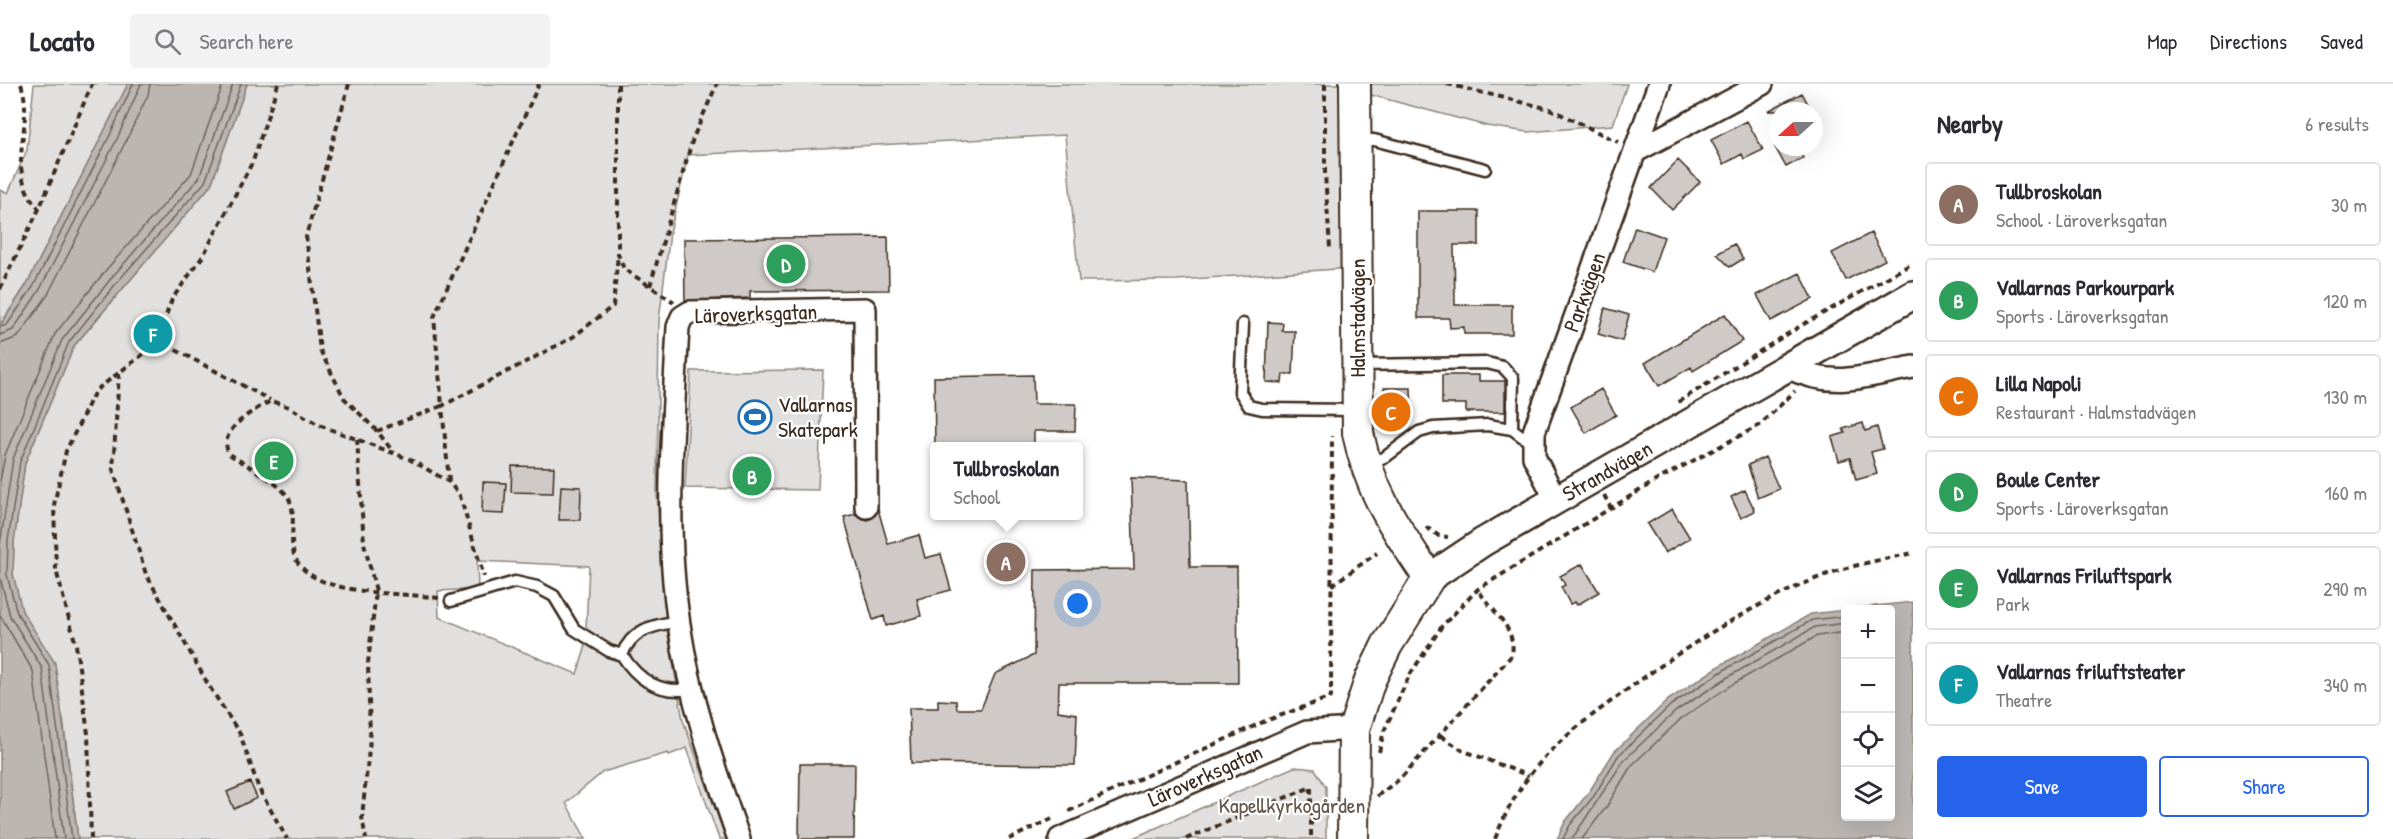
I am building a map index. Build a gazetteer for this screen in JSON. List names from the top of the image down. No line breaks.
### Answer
{"streets":{"main road":["Halmstadvägen"],"street":["Parkvägen","Läroverksgatan","Strandvägen"]},"crossings":[["Parkvägen","Strandvägen"],["Halmstadvägen","Strandvägen"]],"parks":["Kapellkyrkogården"],"places":{"sports":["Vallarnas Skatepark"]},"north":"left","page":{"header":"Locato","search":"Search here","nav":["Map","Directions","Saved"],"heading":["Nearby","6 results"],"list":[{"mark":"A","name":"Tullbroskolan","note":"School · Läroverksgatan","value":"30 m"},{"mark":"B","name":"Vallarnas Parkourpark","note":"Sports · Läroverksgatan","value":"120 m"},{"mark":"C","name":"Lilla Napoli","note":"Restaurant · Halmstadvägen","value":"130 m"},{"mark":"D","name":"Boule Center","note":"Sports · Läroverksgatan","value":"160 m"},{"mark":"E","name":"Vallarnas Friluftspark","note":"Park","value":"290 m"},{"mark":"F","name":"Vallarnas friluftsteater","note":"Theatre","value":"340 m"}],"pins":["D","F","C","E","B","A"],"popup":["Tullbroskolan","School"],"map_buttons":["+","−"],"buttons":["Save","Share"]}}
